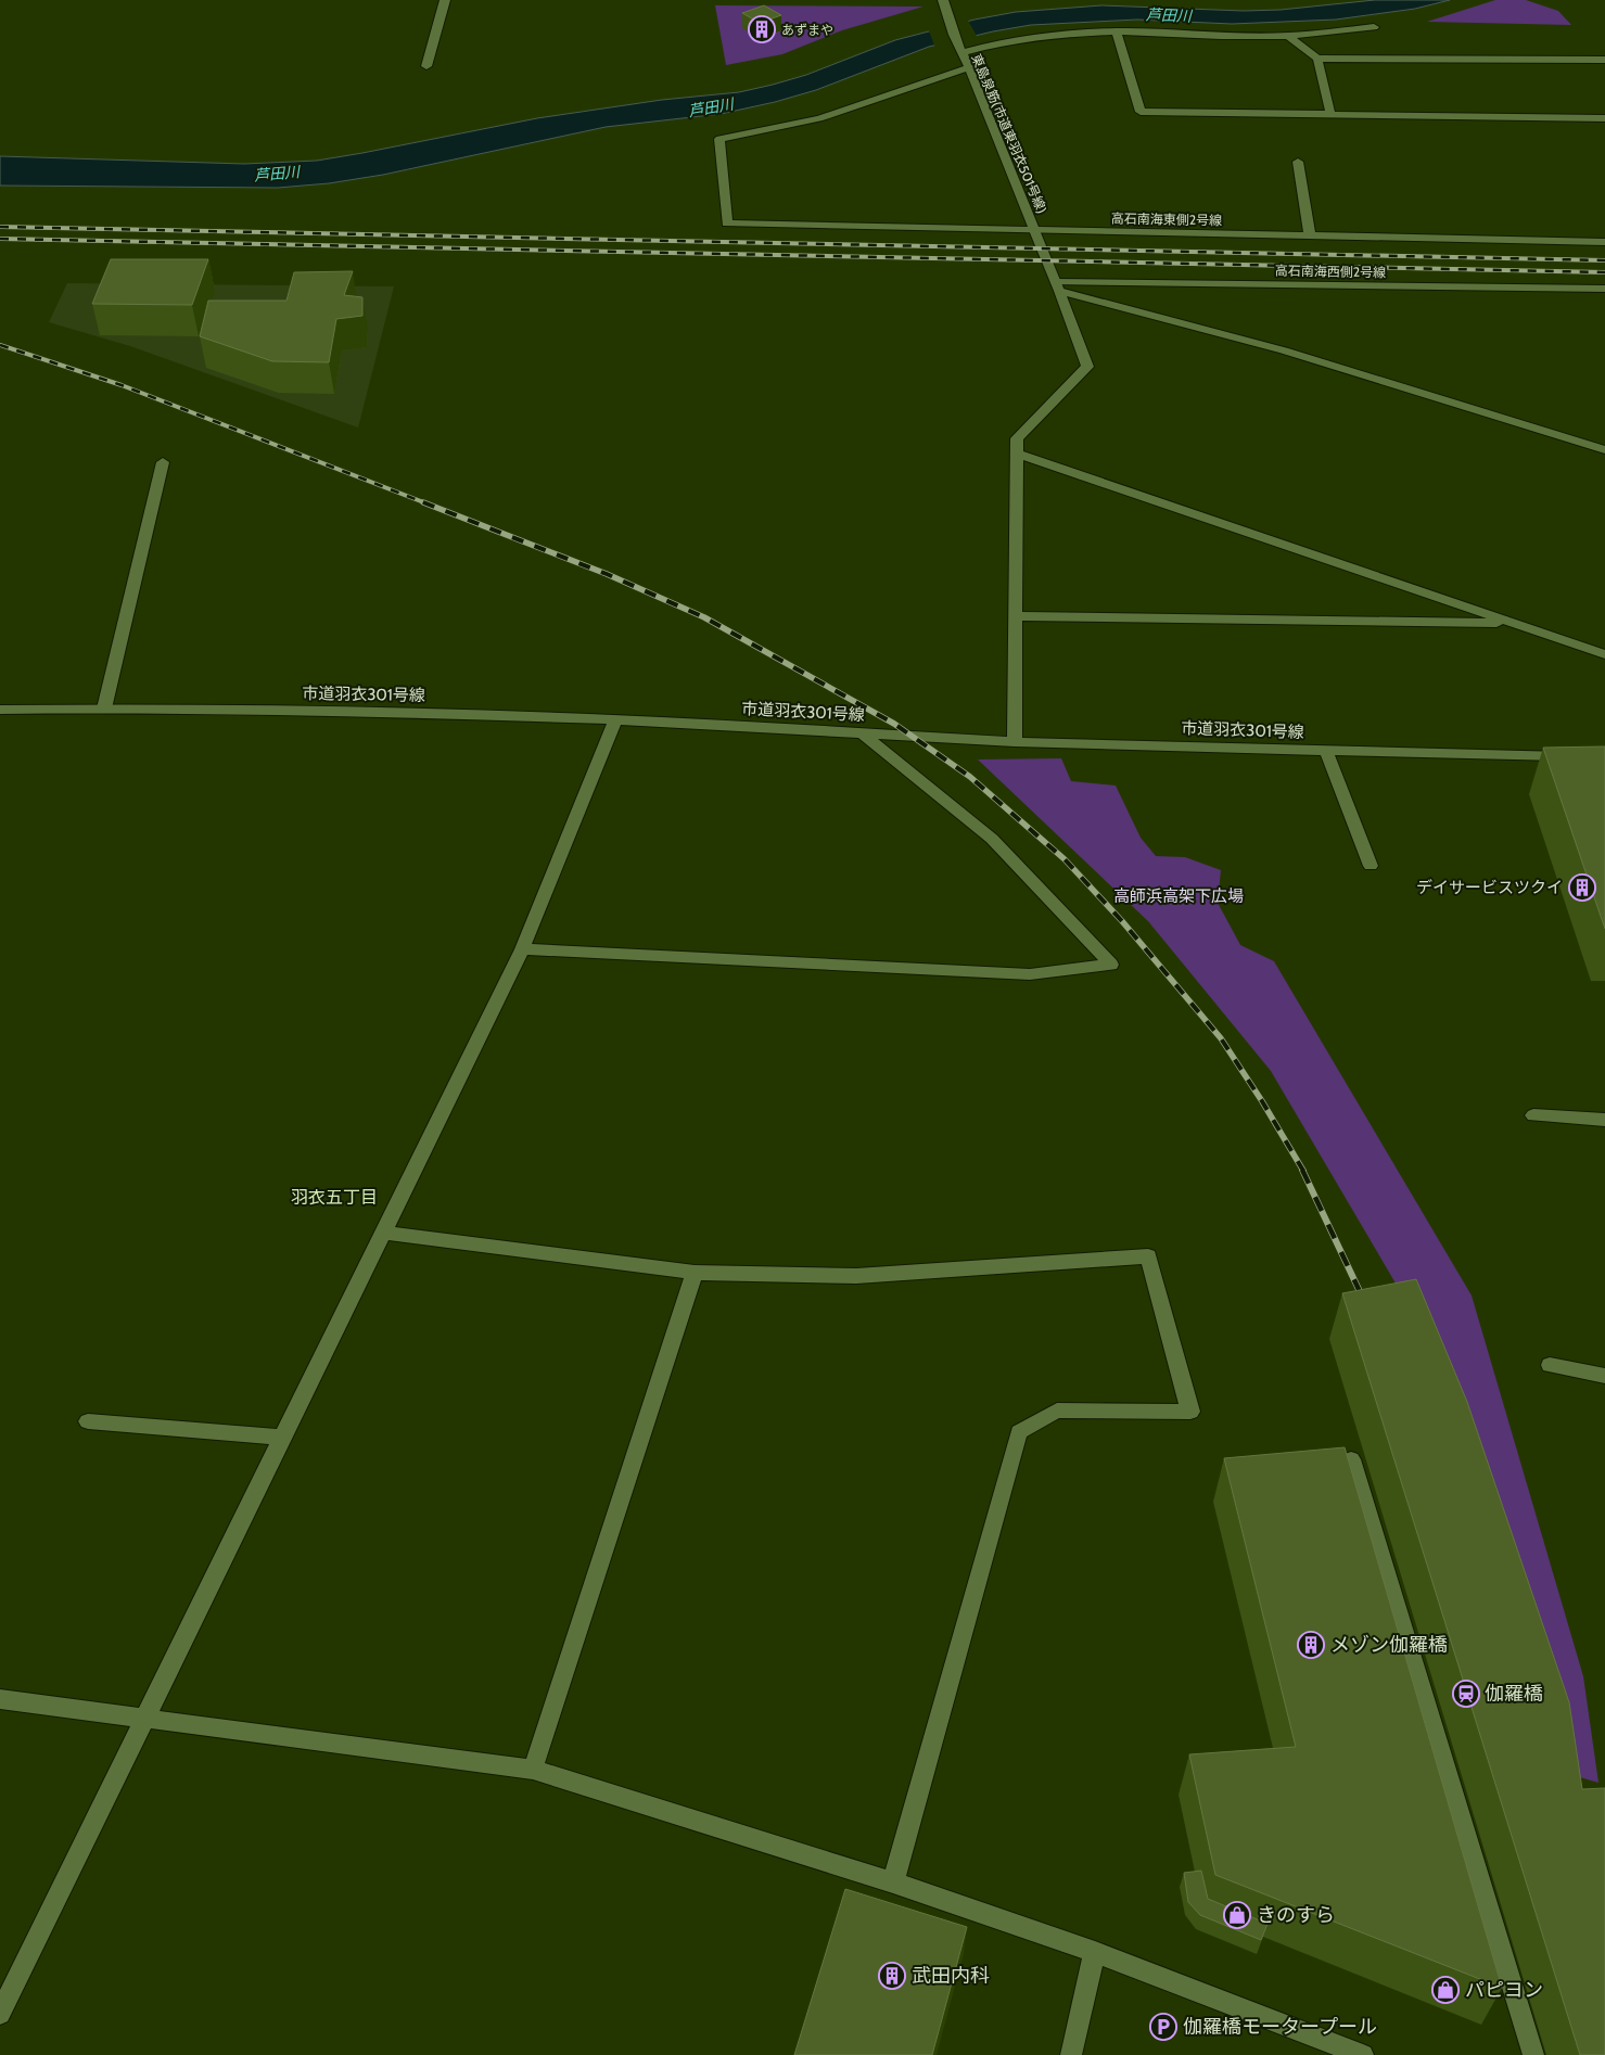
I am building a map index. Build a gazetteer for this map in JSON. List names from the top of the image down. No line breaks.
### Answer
{"streets":{"street":["東島泉筋(市道東羽衣501号線)","高石南海東側2号線","高石南海西側2号線","市道羽衣301号線"]},"crossings":[["東島泉筋(市道東羽衣501号線)","高石南海東側2号線"],["東島泉筋(市道東羽衣501号線)","高石南海西側2号線"]],"districts":["羽衣五丁目"],"water":["芦田川"],"parks":["高師浜高架下広場"],"places":{"building":["あずまや","デイサービスツクイ","メゾン伽羅橋","武田内科"],"station":["伽羅橋"],"shop":["きのすら","パピヨン"],"parking":["伽羅橋モータープール"]}}
